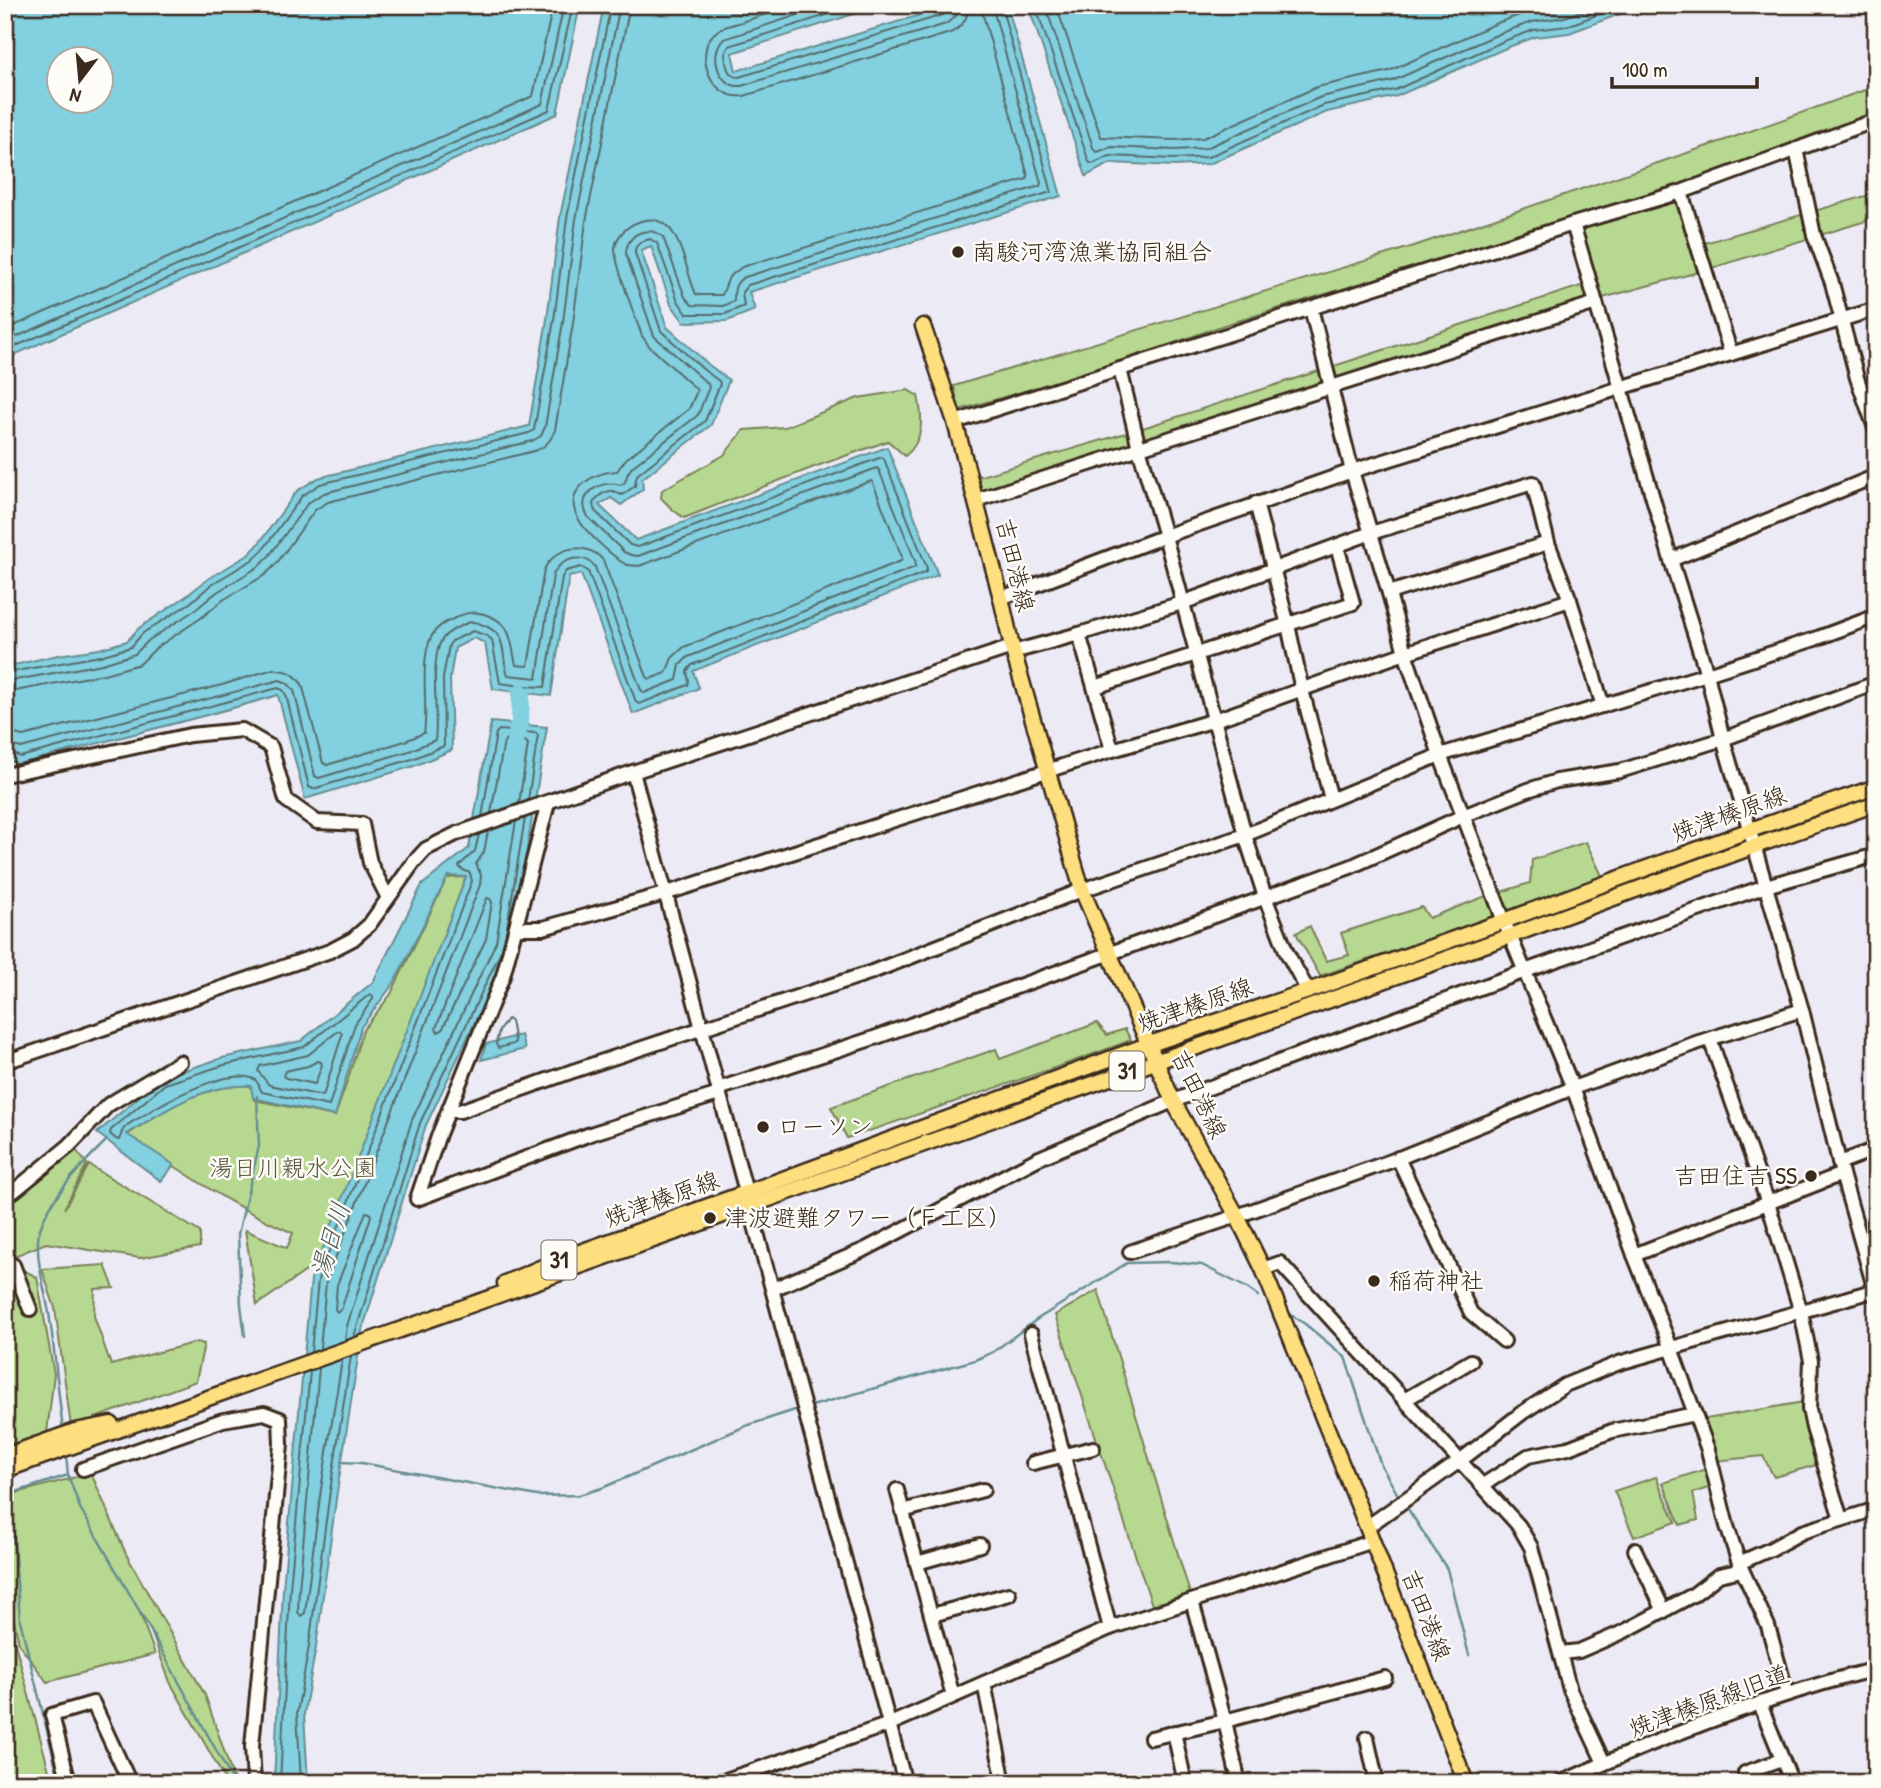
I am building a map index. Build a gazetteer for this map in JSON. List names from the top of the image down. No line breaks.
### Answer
{"streets":{"main road":["吉田港線","焼津榛原線","31"],"street":["焼津榛原線旧道"]},"crossings":[["吉田港線","焼津榛原線"]],"water":["湯日川"],"parks":["湯日川親水公園"],"places":["南駿河湾漁業協同組合","ローソン","吉田住吉 SS","津波避難タワー（Ｆ工区）","稲荷神社"],"scale_bar":"100 m","north":"bottom"}
